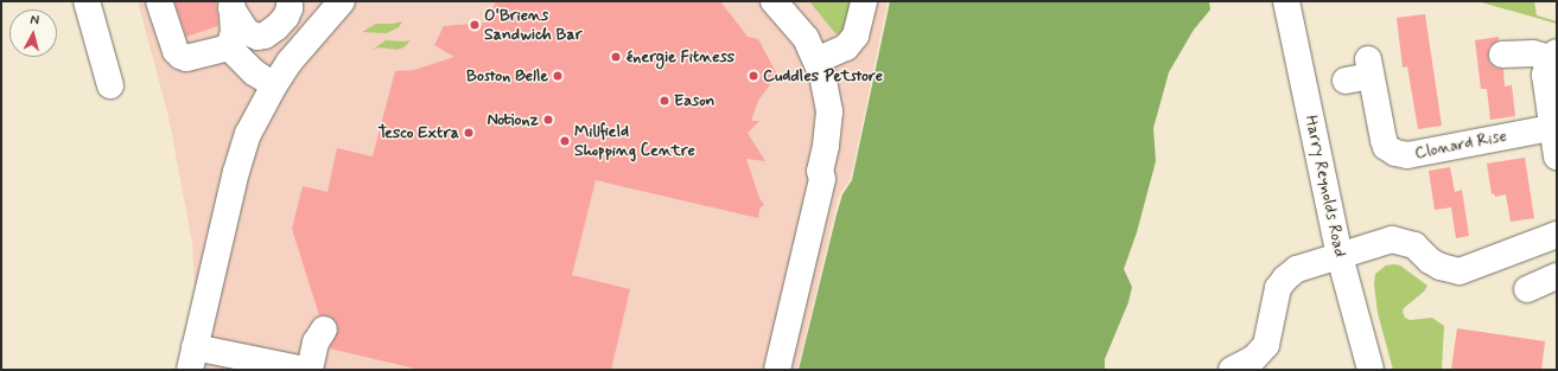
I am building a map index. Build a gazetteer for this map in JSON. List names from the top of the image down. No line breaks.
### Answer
{"streets":{"street":["Clonard Rise","Harry Reynolds Road"]},"places":["O'Briens Sandwich Bar","énergie Fitness","Boston Belle","Cuddles Petstore","Eason","Notionz","Tesco Extra","Millfield Shopping Centre"],"north":"top"}
